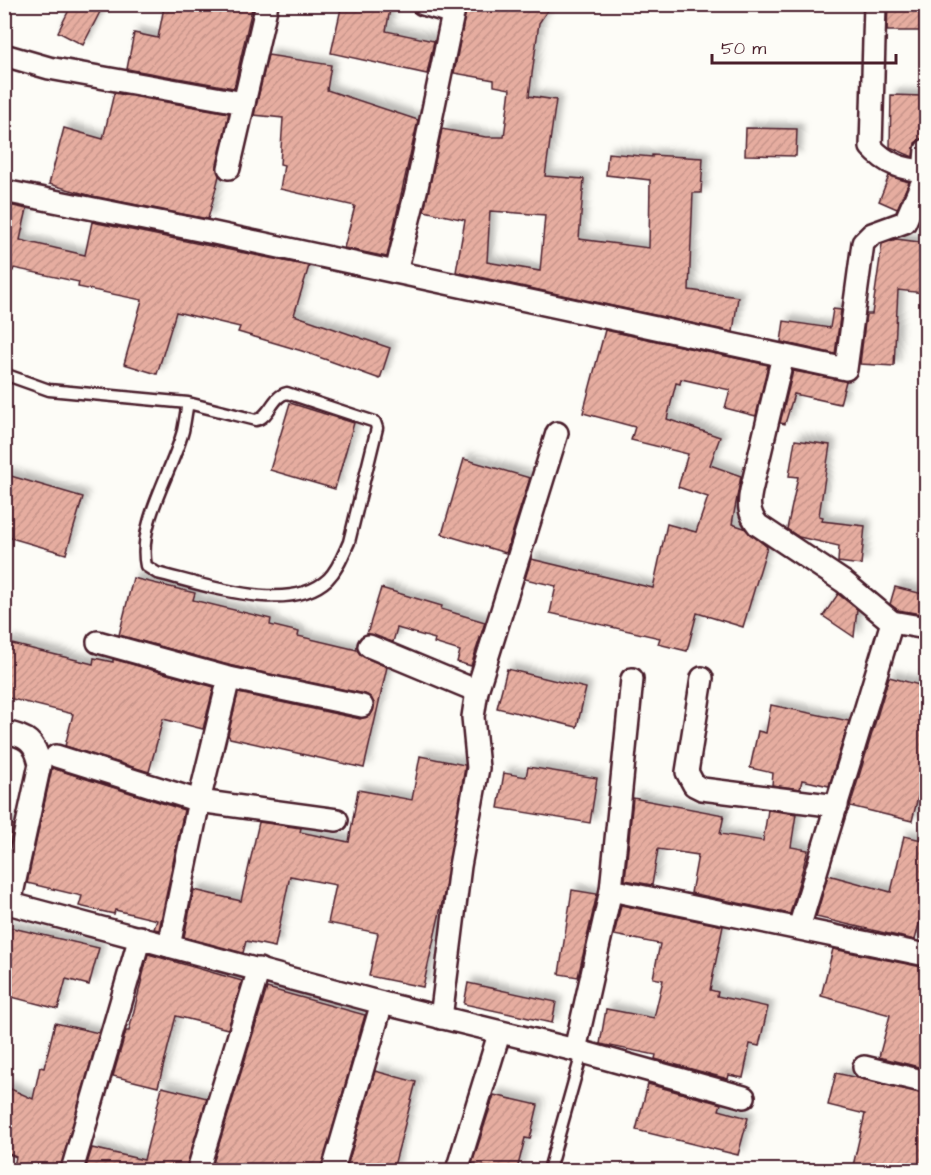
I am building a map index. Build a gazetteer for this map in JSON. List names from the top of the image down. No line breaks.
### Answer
{"scale_bar":"50 m"}
